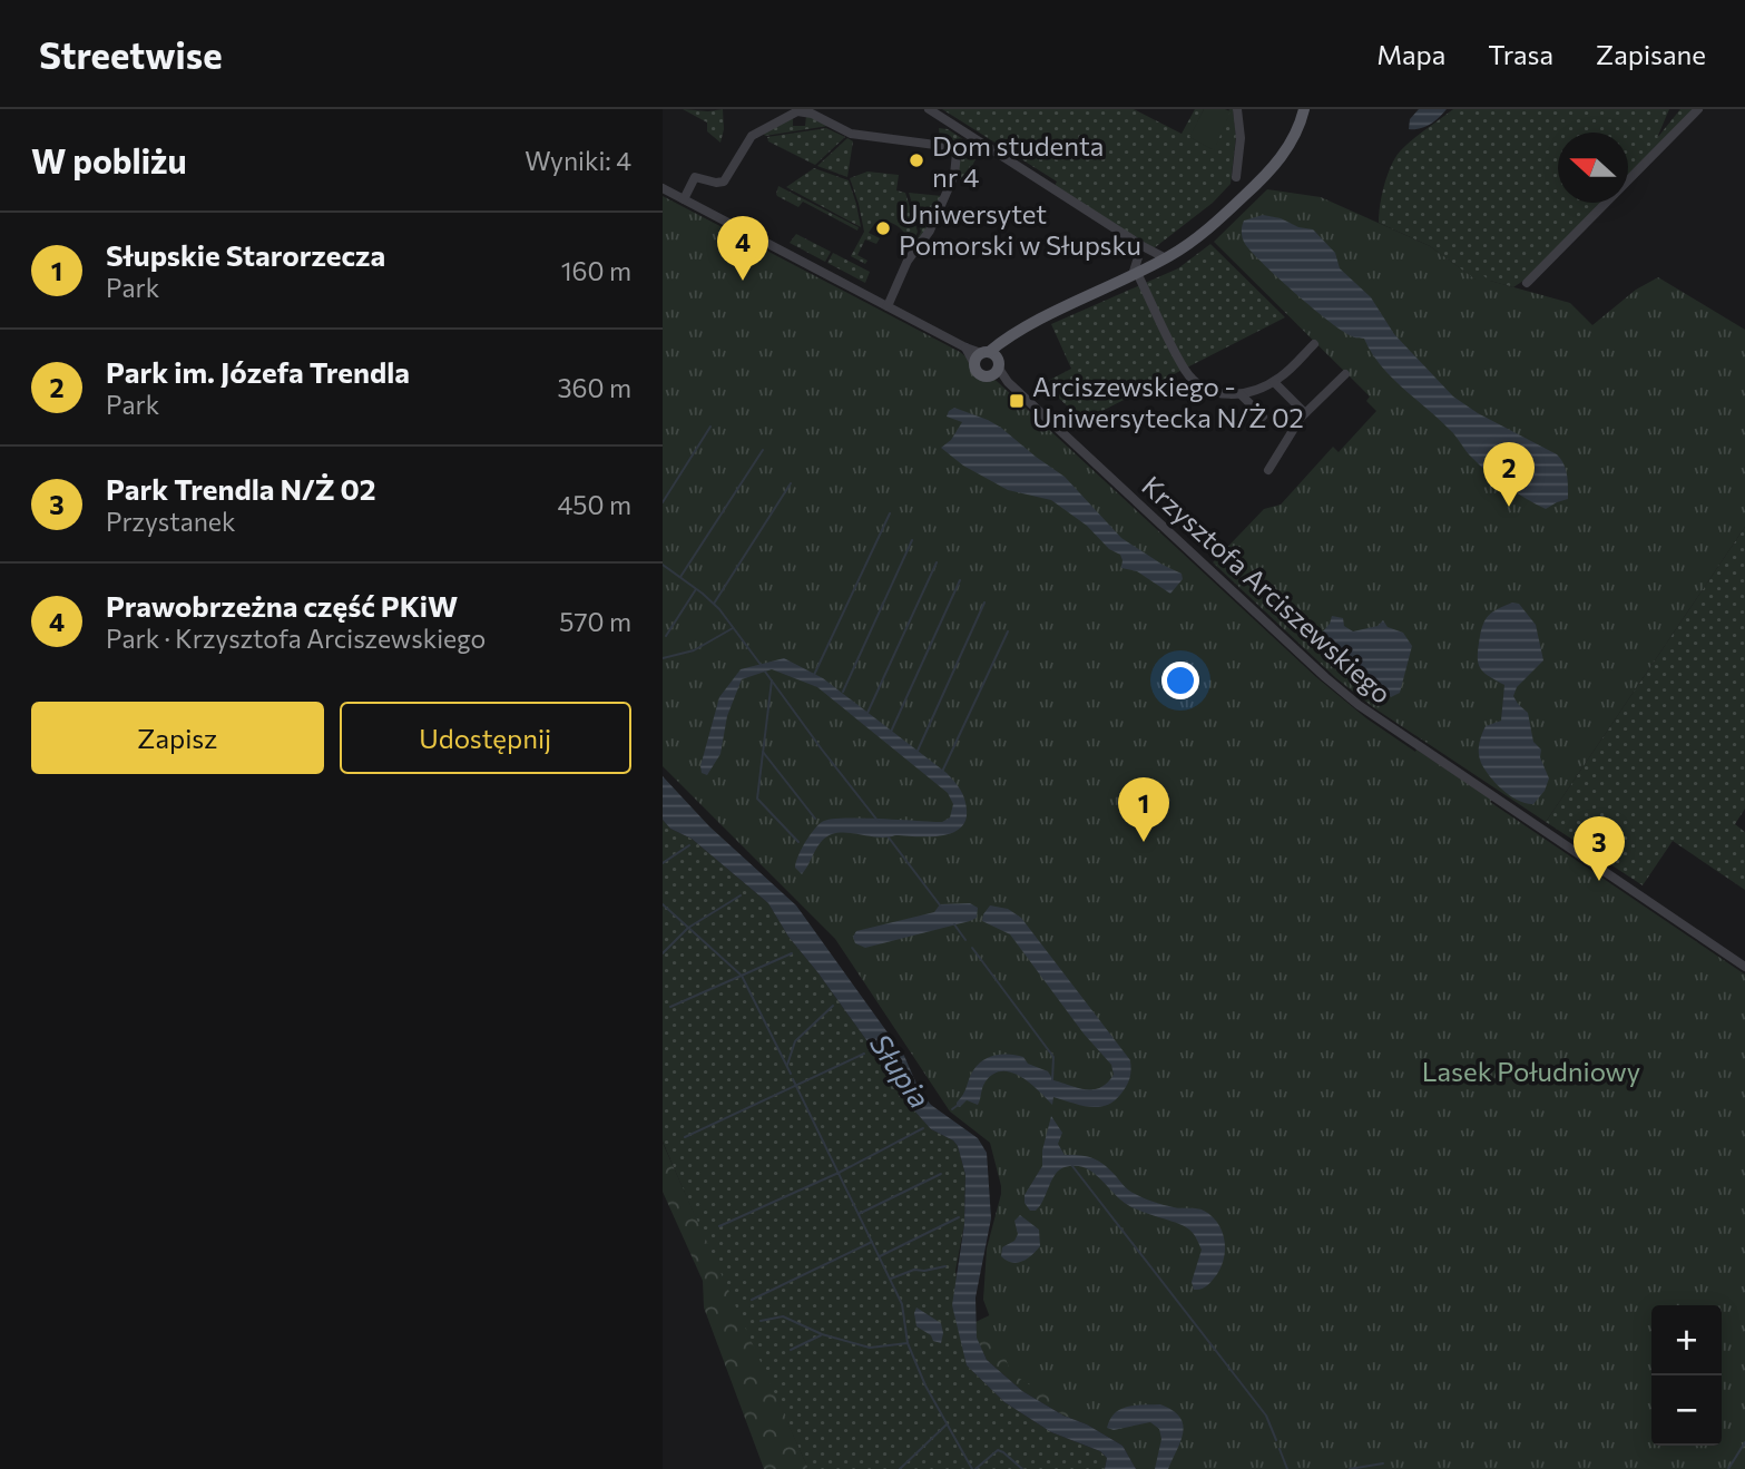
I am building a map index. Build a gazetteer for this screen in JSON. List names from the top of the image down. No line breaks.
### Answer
{"streets":{"street":["Krzysztofa Arciszewskiego"]},"water":["Słupia"],"parks":["Lasek Południowy"],"places":{"other":["Dom studenta nr 4","Uniwersytet Pomorski w Słupsku"],"transit":["Arciszewskiego - Uniwersytecka N/Ż 02"]},"north":"left","page":{"header":"Streetwise","nav":["Mapa","Trasa","Zapisane"],"heading":["W pobliżu","Wyniki: 4"],"list":[{"mark":"1","name":"Słupskie Starorzecza","note":"Park","value":"160 m"},{"mark":"2","name":"Park im. Józefa Trendla","note":"Park","value":"360 m"},{"mark":"3","name":"Park Trendla N/Ż 02","note":"Przystanek","value":"450 m"},{"mark":"4","name":"Prawobrzeżna część PKiW","note":"Park · Krzysztofa Arciszewskiego","value":"570 m"}],"pins":["4","2","1","3"],"buttons":["Zapisz","Udostępnij"],"map_buttons":["+","−"]}}
